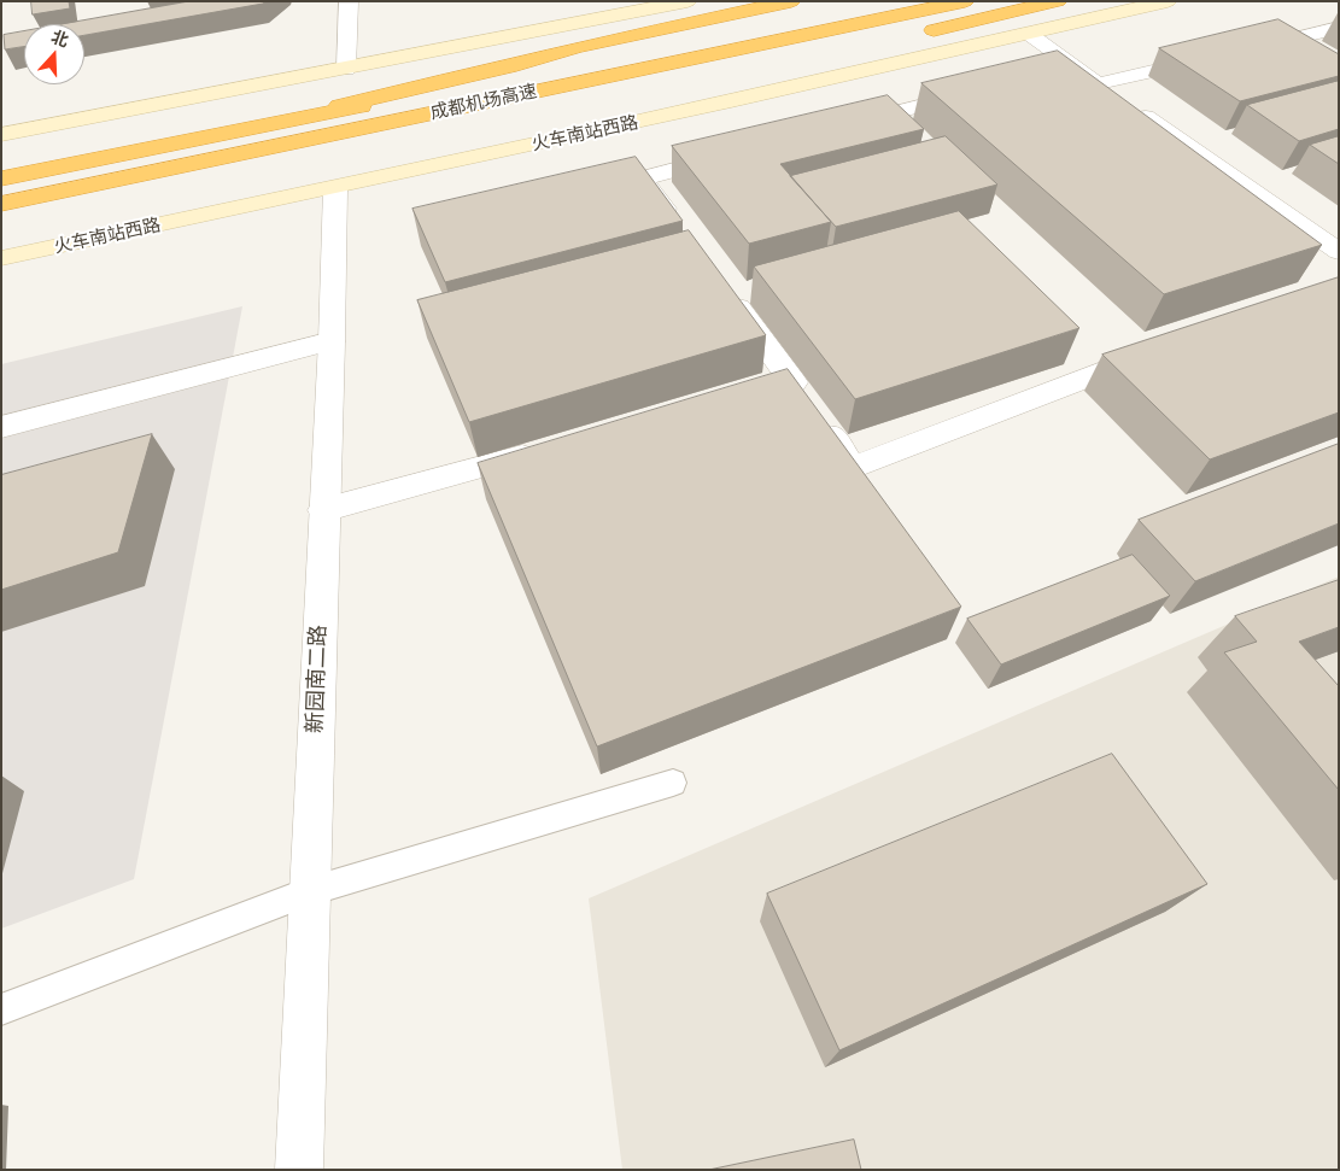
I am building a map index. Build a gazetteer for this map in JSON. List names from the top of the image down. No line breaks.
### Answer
{"streets":{"highway":["成都机场高速"],"main road":["火车南站西路"],"street":["新园南二路"]},"crossings":[["火车南站西路","新园南二路"]],"north":"top"}
